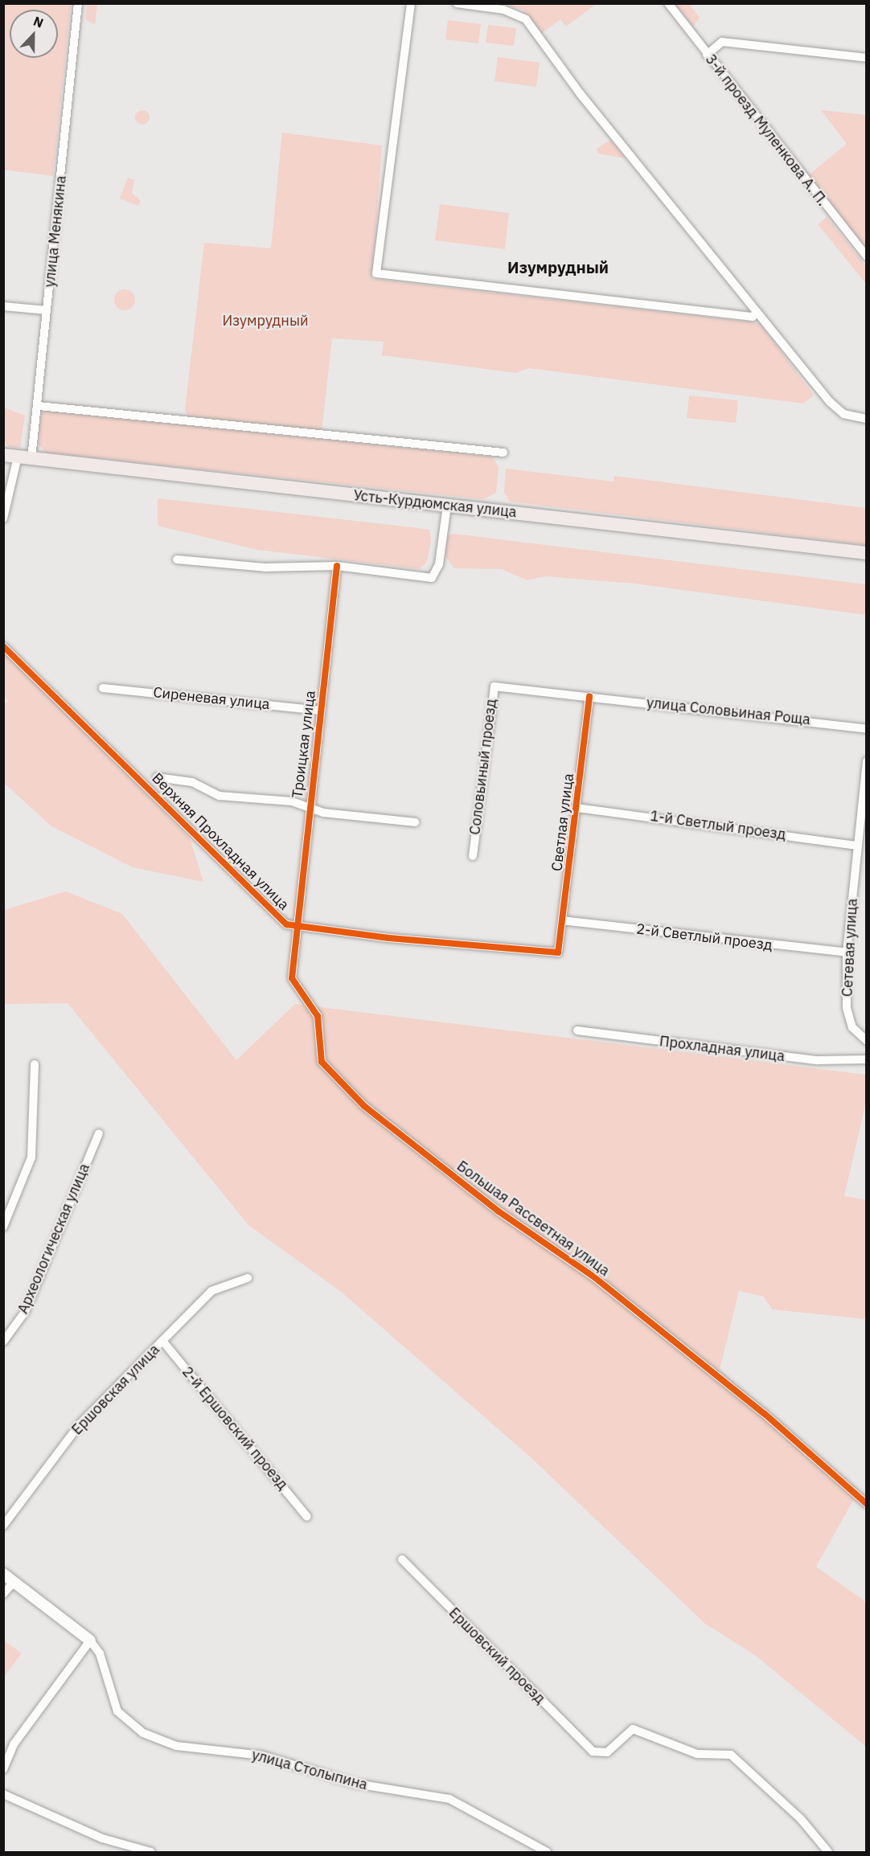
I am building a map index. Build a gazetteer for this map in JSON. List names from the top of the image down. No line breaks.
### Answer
{"streets":{"main road":["Усть-Курдюмская улица"],"street":["3-й проезд Муленкова А. П.","улица Менякина","Сиреневая улица","улица Соловьиная Роща","Троицкая улица","Соловьиный проезд","Светлая улица","1-й Светлый проезд","Верхняя Прохладная улица","2-й Светлый проезд","Сетевая улица","Прохладная улица","Большая Рассветная улица","Археологическая улица","Ершовская улица","2-й Ершовский проезд","Ершовский проезд","улица Столыпина"]},"crossings":[["улица Менякина","Усть-Курдюмская улица"],["Сиреневая улица","Троицкая улица"],["улица Соловьиная Роща","Соловьиный проезд"],["улица Соловьиная Роща","Светлая улица"],["Троицкая улица","Верхняя Прохладная улица"],["Троицкая улица","Большая Рассветная улица"],["Соловьиный проезд","Светлая улица"],["Светлая улица","1-й Светлый проезд"],["Светлая улица","Верхняя Прохладная улица"],["Светлая улица","2-й Светлый проезд"],["1-й Светлый проезд","Сетевая улица"],["Верхняя Прохладная улица","Большая Рассветная улица"],["2-й Светлый проезд","Сетевая улица"],["Ершовская улица","2-й Ершовский проезд"]],"districts":["Изумрудный"],"parks":["Изумрудный"],"north":"top"}
